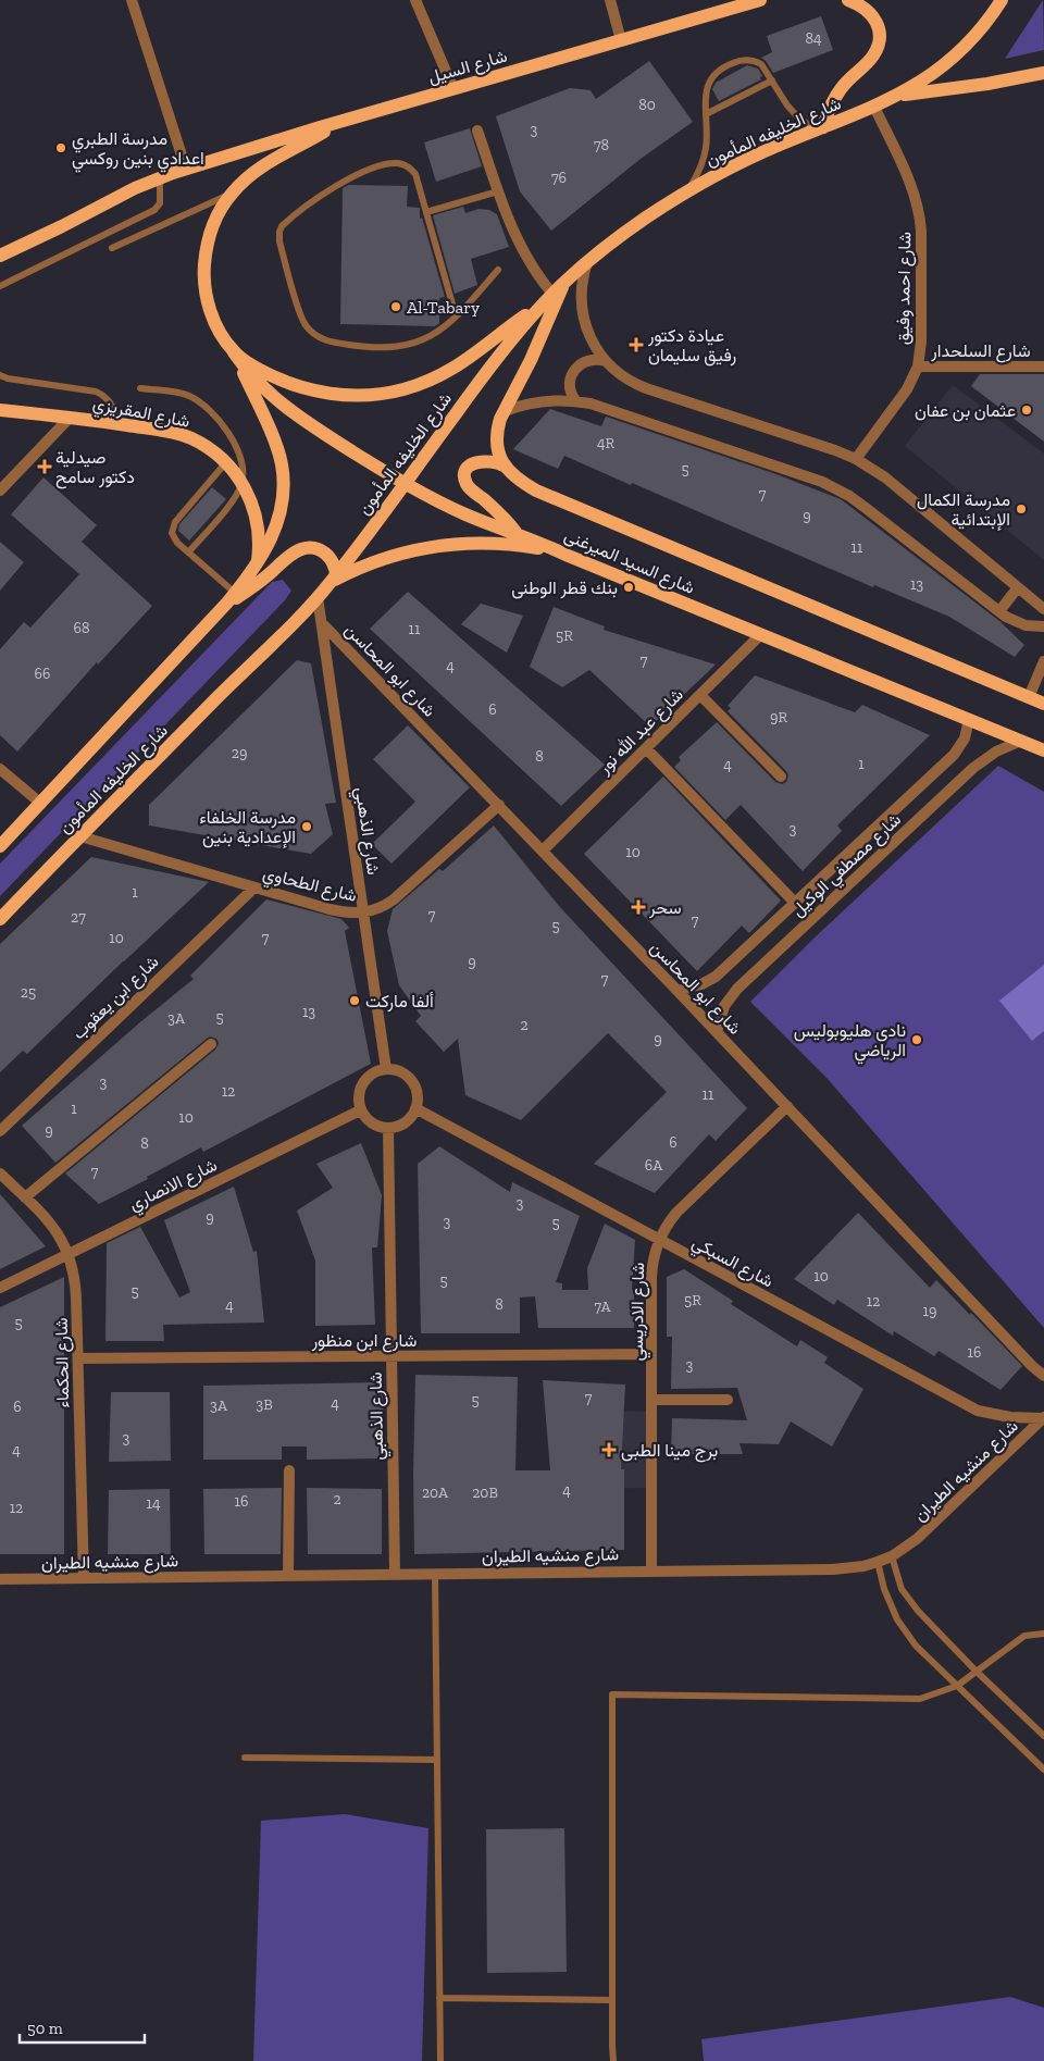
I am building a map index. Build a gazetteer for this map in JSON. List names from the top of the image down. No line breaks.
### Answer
{"streets":{"main road":["شارع السيل","شارع الخليفه المأمون","شارع المقريزي","شارع السيد الميرغنى"],"street":["شارع احمد وفيق","شارع السلحدار","شارع ابو المحاسن","شارع عبد الله نور","شارع الذهبي","شارع مصطفي الوكيل","شارع الطحاوي","شارع ابن يعقوب","شارع الانصاري","شارع السبكي","شارع الادريسي","شارع ابن منظور","شارع الحكماء","شارع منشيه الطيران"]},"crossings":[["شارع الخليفه المأمون","شارع احمد وفيق"],["شارع الخليفه المأمون","شارع المقريزي"],["شارع الخليفه المأمون","شارع السيد الميرغنى"],["شارع الخليفه المأمون","شارع الذهبي"],["شارع الخليفه المأمون","شارع الطحاوي"],["شارع احمد وفيق","شارع السلحدار"],["شارع السيد الميرغنى","شارع عبد الله نور"],["شارع السيد الميرغنى","شارع مصطفي الوكيل"],["شارع ابو المحاسن","شارع عبد الله نور"],["شارع ابو المحاسن","شارع الذهبي"],["شارع ابو المحاسن","شارع مصطفي الوكيل"],["شارع ابو المحاسن","شارع الطحاوي"],["شارع ابو المحاسن","شارع الادريسي"],["شارع الذهبي","شارع الطحاوي"],["شارع الذهبي","شارع الانصاري"],["شارع الذهبي","شارع السبكي"],["شارع الذهبي","شارع ابن منظور"],["شارع الذهبي","شارع منشيه الطيران"],["شارع الطحاوي","شارع ابن يعقوب"],["شارع الانصاري","شارع السبكي"],["شارع الانصاري","شارع الحكماء"],["شارع السبكي","شارع الادريسي"],["شارع السبكي","شارع منشيه الطيران"],["شارع الادريسي","شارع ابن منظور"],["شارع الادريسي","شارع منشيه الطيران"],["شارع ابن منظور","شارع الحكماء"],["شارع الحكماء","شارع منشيه الطيران"]],"places":{"other":["مدرسة الطبري اعدادي بنين روكسي","Al-Tabary","عثمان بن عفان","مدرسة الكمال الإبتدائية","بنك قطر الوطنى","مدرسة الخلفاء الإعدادية بنين","ألفا ماركت","نادي هليوبوليس الرياضي"],"health":["عيادة دكتور رفيق سليمان","صيدلية دكتور سامح","سحر","برج مينا الطبى"]},"house_numbers":["84","80","3","78","76","4R","5","7","9","11","13","68","11","5R","7","4","66","6","9R","29","8","1","4","3","10","1","7","27","7","5","10","7","9","7","25","13","5","3A","2","9","3","12","11","1","10","9","6","8","6A","7","3","9","3","5","10","5","5","5R","12","8","4","7A","19","5","16","3","7","5","4","3B","3A","6","3","4","4","20A","20B","2","16","14","12"],"scale_bar":"50 m"}
